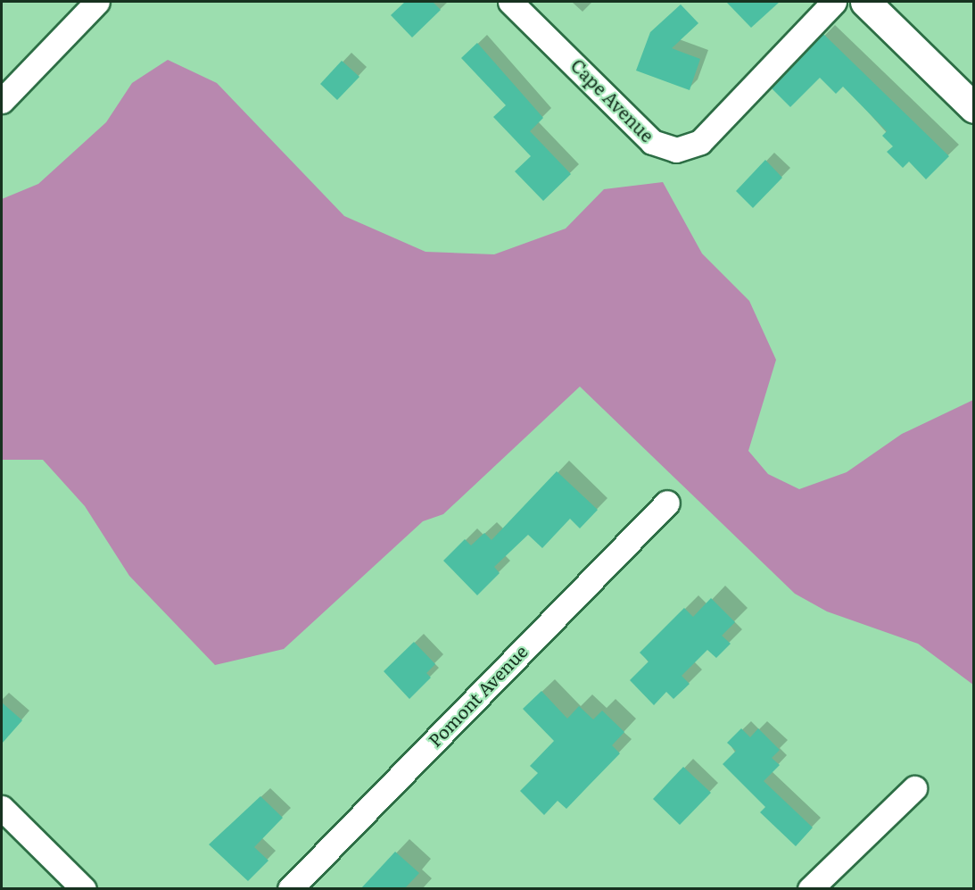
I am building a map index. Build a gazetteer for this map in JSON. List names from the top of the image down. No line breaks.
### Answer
{"streets":{"street":["Cape Avenue","Pomont Avenue"]}}
